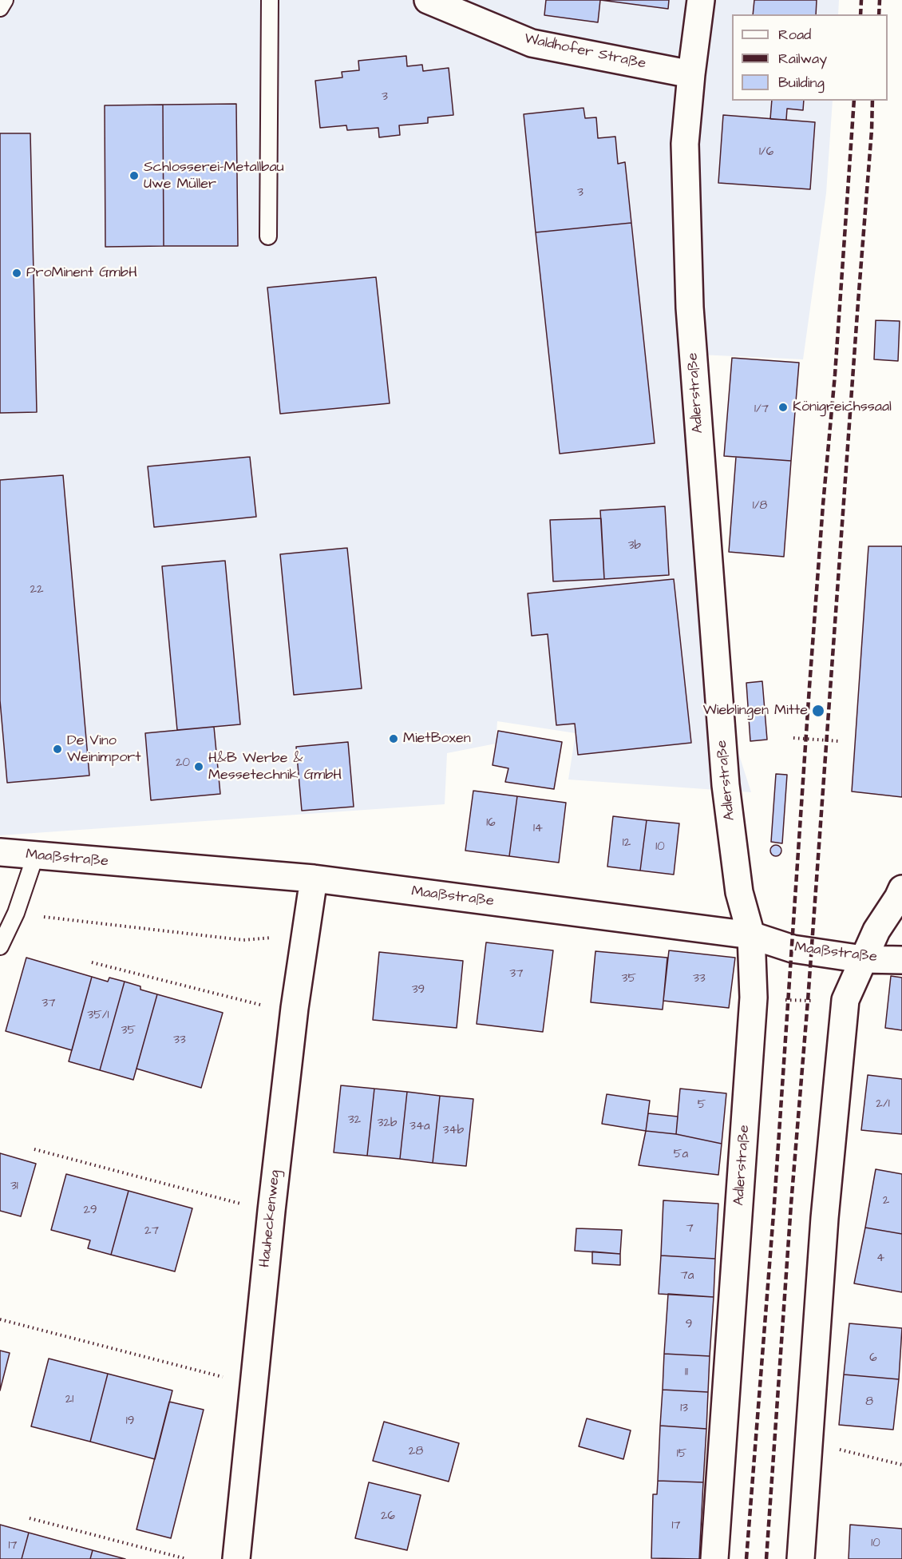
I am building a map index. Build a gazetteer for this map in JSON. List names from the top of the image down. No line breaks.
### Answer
{"streets":{"street":["Waldhofer Straße","Adlerstraße","Maaßstraße","Hauheckenweg"]},"crossings":[["Waldhofer Straße","Adlerstraße"],["Adlerstraße","Maaßstraße"],["Maaßstraße","Hauheckenweg"]],"places":["Schlosserei-Metallbau Uwe Müller","ProMinent GmbH","Königreichssaal","Wieblingen Mitte","MietBoxen","De Vino Weinimport","H&B Werbe & Messetechnik GmbH"],"house_numbers":["3","1/6","3","1/7","1/8","3b","22","20","16","14","12","10","37","35","33","39","37","35/1","35","33","2/1","5","32","32b","34a","34b","5a","31","2","29","7","27","4","7a","9","6","11","21","8","13","19","28","15","26","17","10","17"],"legend":["Road","Railway","Building"]}
